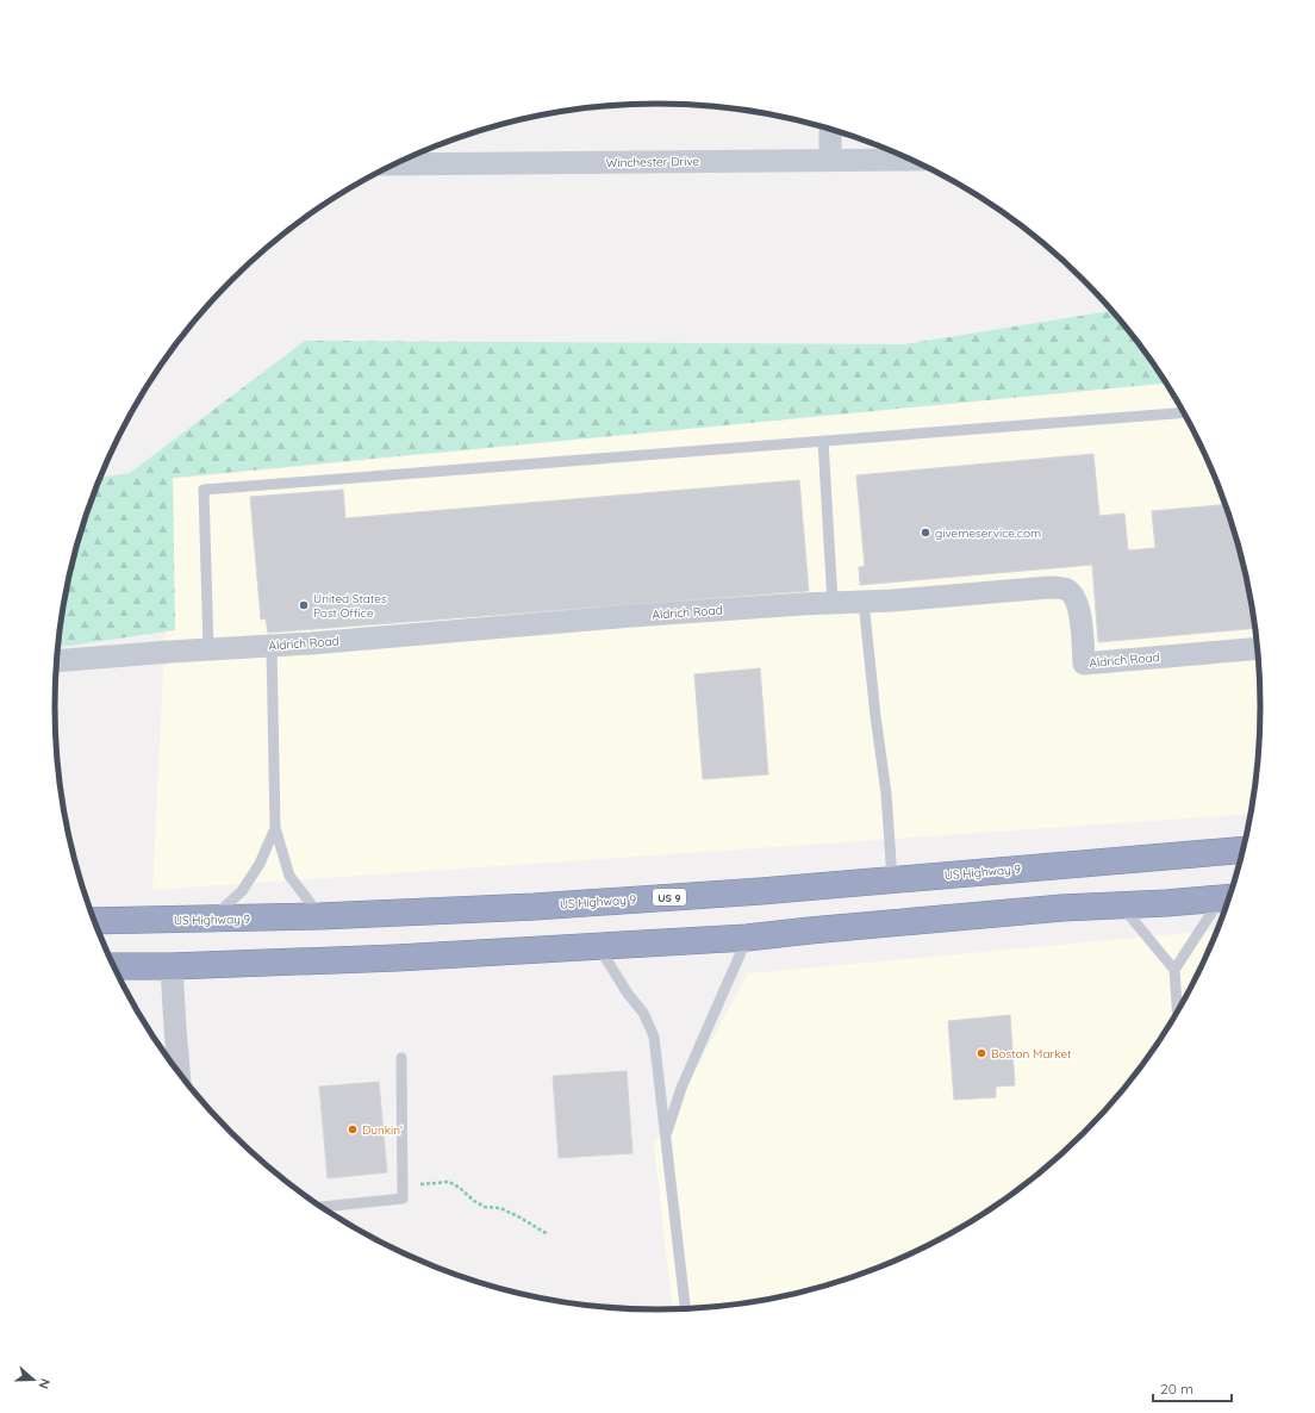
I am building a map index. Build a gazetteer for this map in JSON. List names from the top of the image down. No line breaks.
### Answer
{"streets":{"highway":["US Highway 9","US 9"],"street":["Winchester Drive","Aldrich Road"]},"places":["givemeservice.com","United States Post Office","Boston Market","Dunkin'"],"scale_bar":"20 m","north":"right"}
